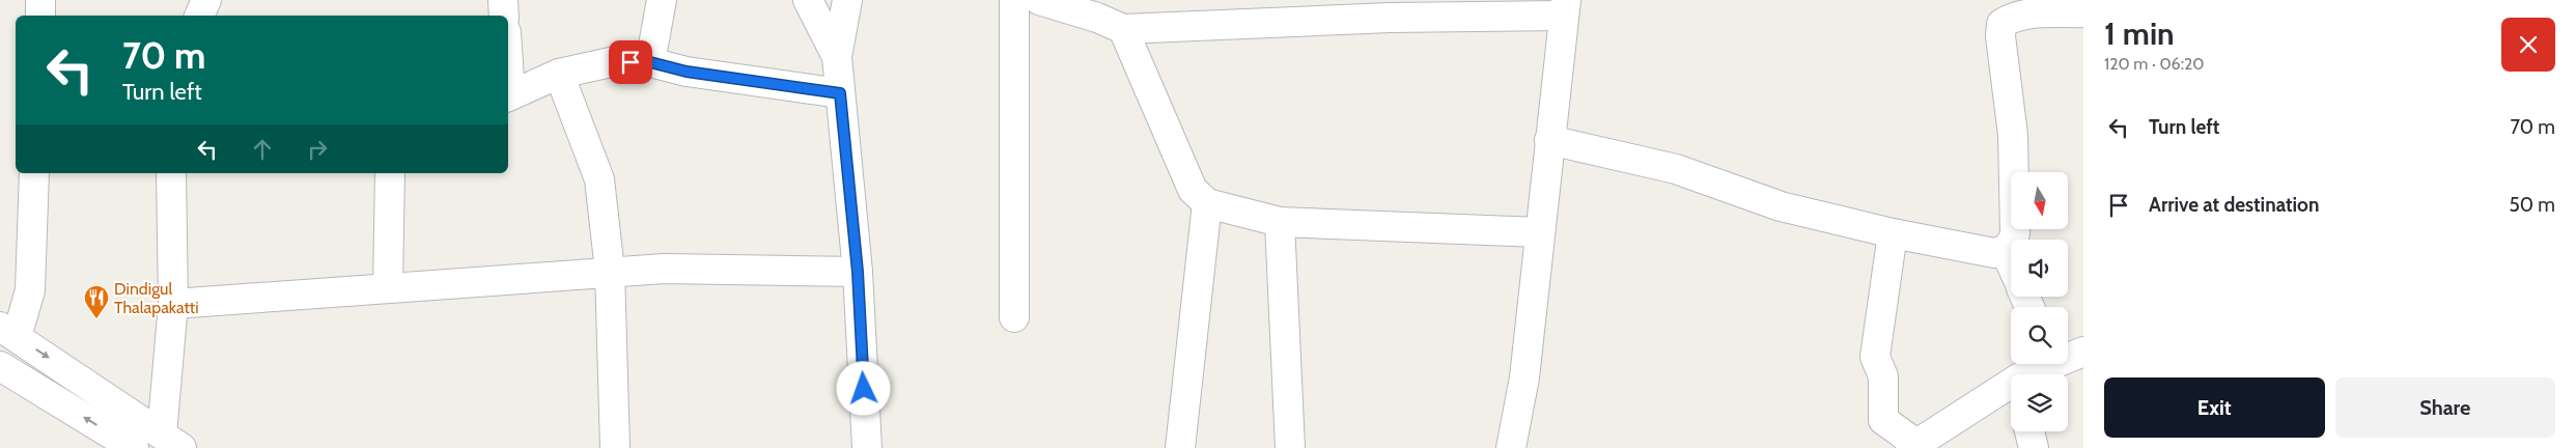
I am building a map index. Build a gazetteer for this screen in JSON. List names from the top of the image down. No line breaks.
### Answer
{"places":{"restaurant":["Dindigul Thalapakatti"]},"north":"bottom","page":{"heading":["1 min","120 m · 06:20"],"turn":["70 m","Turn left"],"list":[{"name":"Turn left","value":"70 m"},{"name":"Arrive at destination","value":"50 m"}],"buttons":["Exit","Share"]}}
